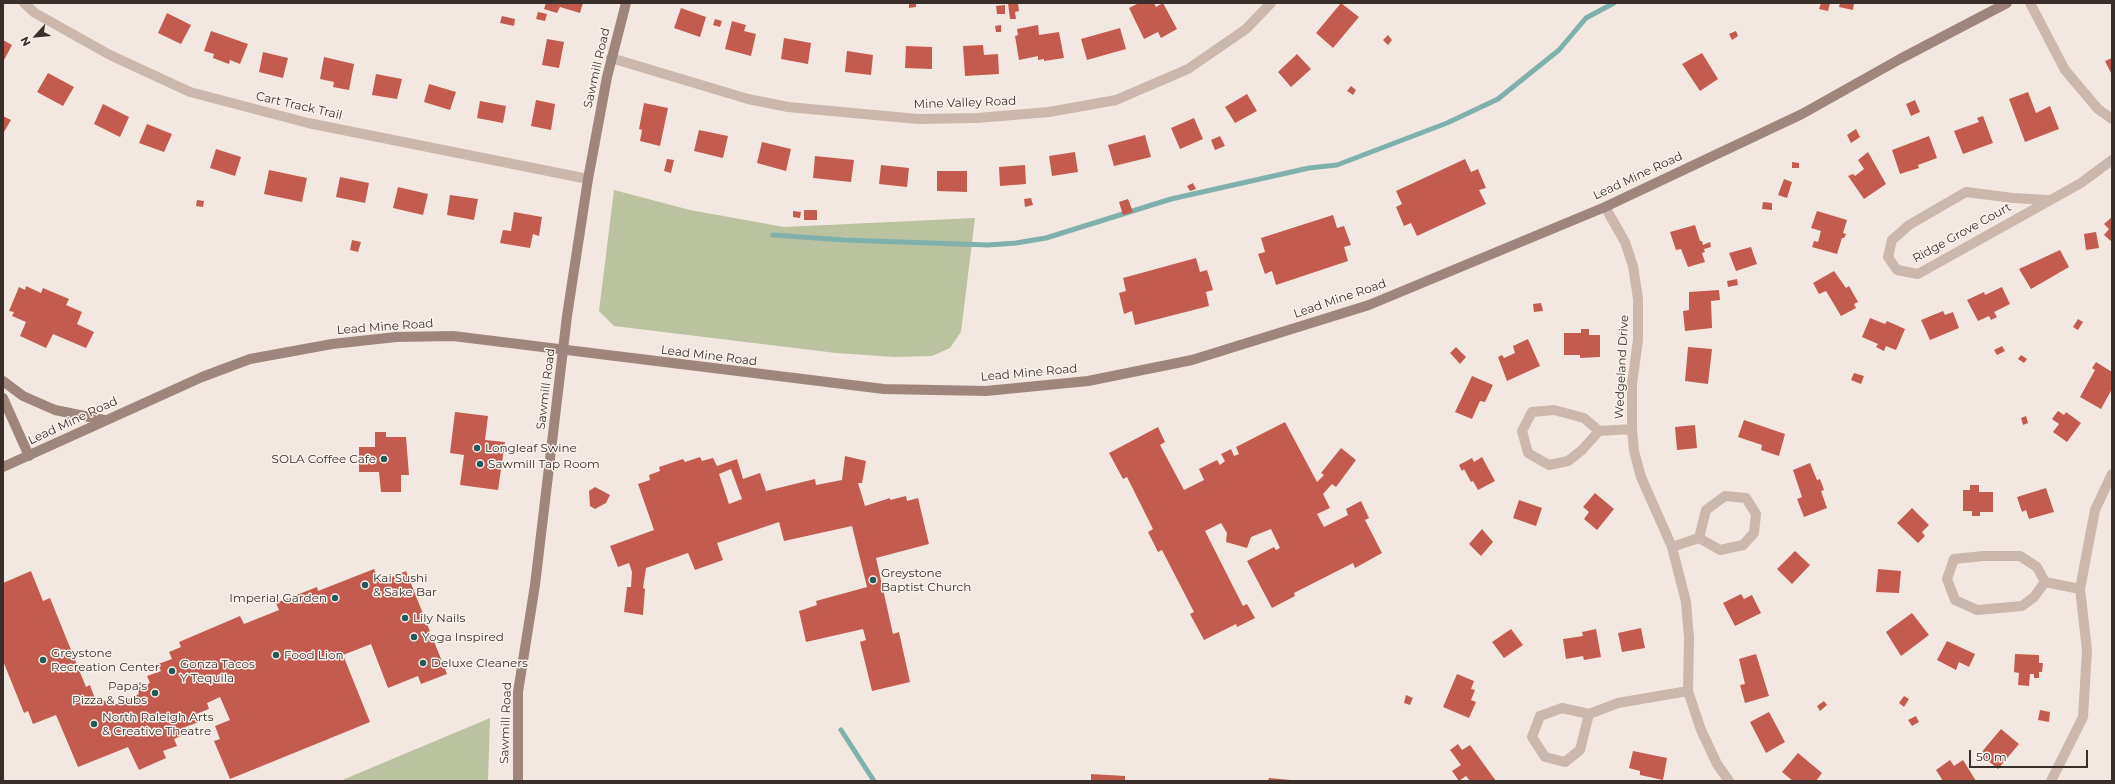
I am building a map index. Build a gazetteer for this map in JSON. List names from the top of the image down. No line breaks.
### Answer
{"streets":{"main road":["Sawmill Road","Lead Mine Road"],"street":["Mine Valley Road","Cart Track Trail","Ridge Grove Court","Wedgeland Drive"]},"crossings":[["Sawmill Road","Mine Valley Road"],["Sawmill Road","Cart Track Trail"],["Sawmill Road","Lead Mine Road"],["Lead Mine Road","Wedgeland Drive"]],"places":["Longleaf Swine","SOLA Coffee Cafe","Sawmill Tap Room","Greystone Baptist Church","Kai Sushi & Sake Bar","Imperial Garden","Lily Nails","Yoga Inspired","Food Lion","Greystone Recreation Center","Deluxe Cleaners","Gonza Tacos Y Tequila","Papa's Pizza & Subs","North Raleigh Arts & Creative Theatre"],"scale_bar":"50 m","north":"bottom left"}
